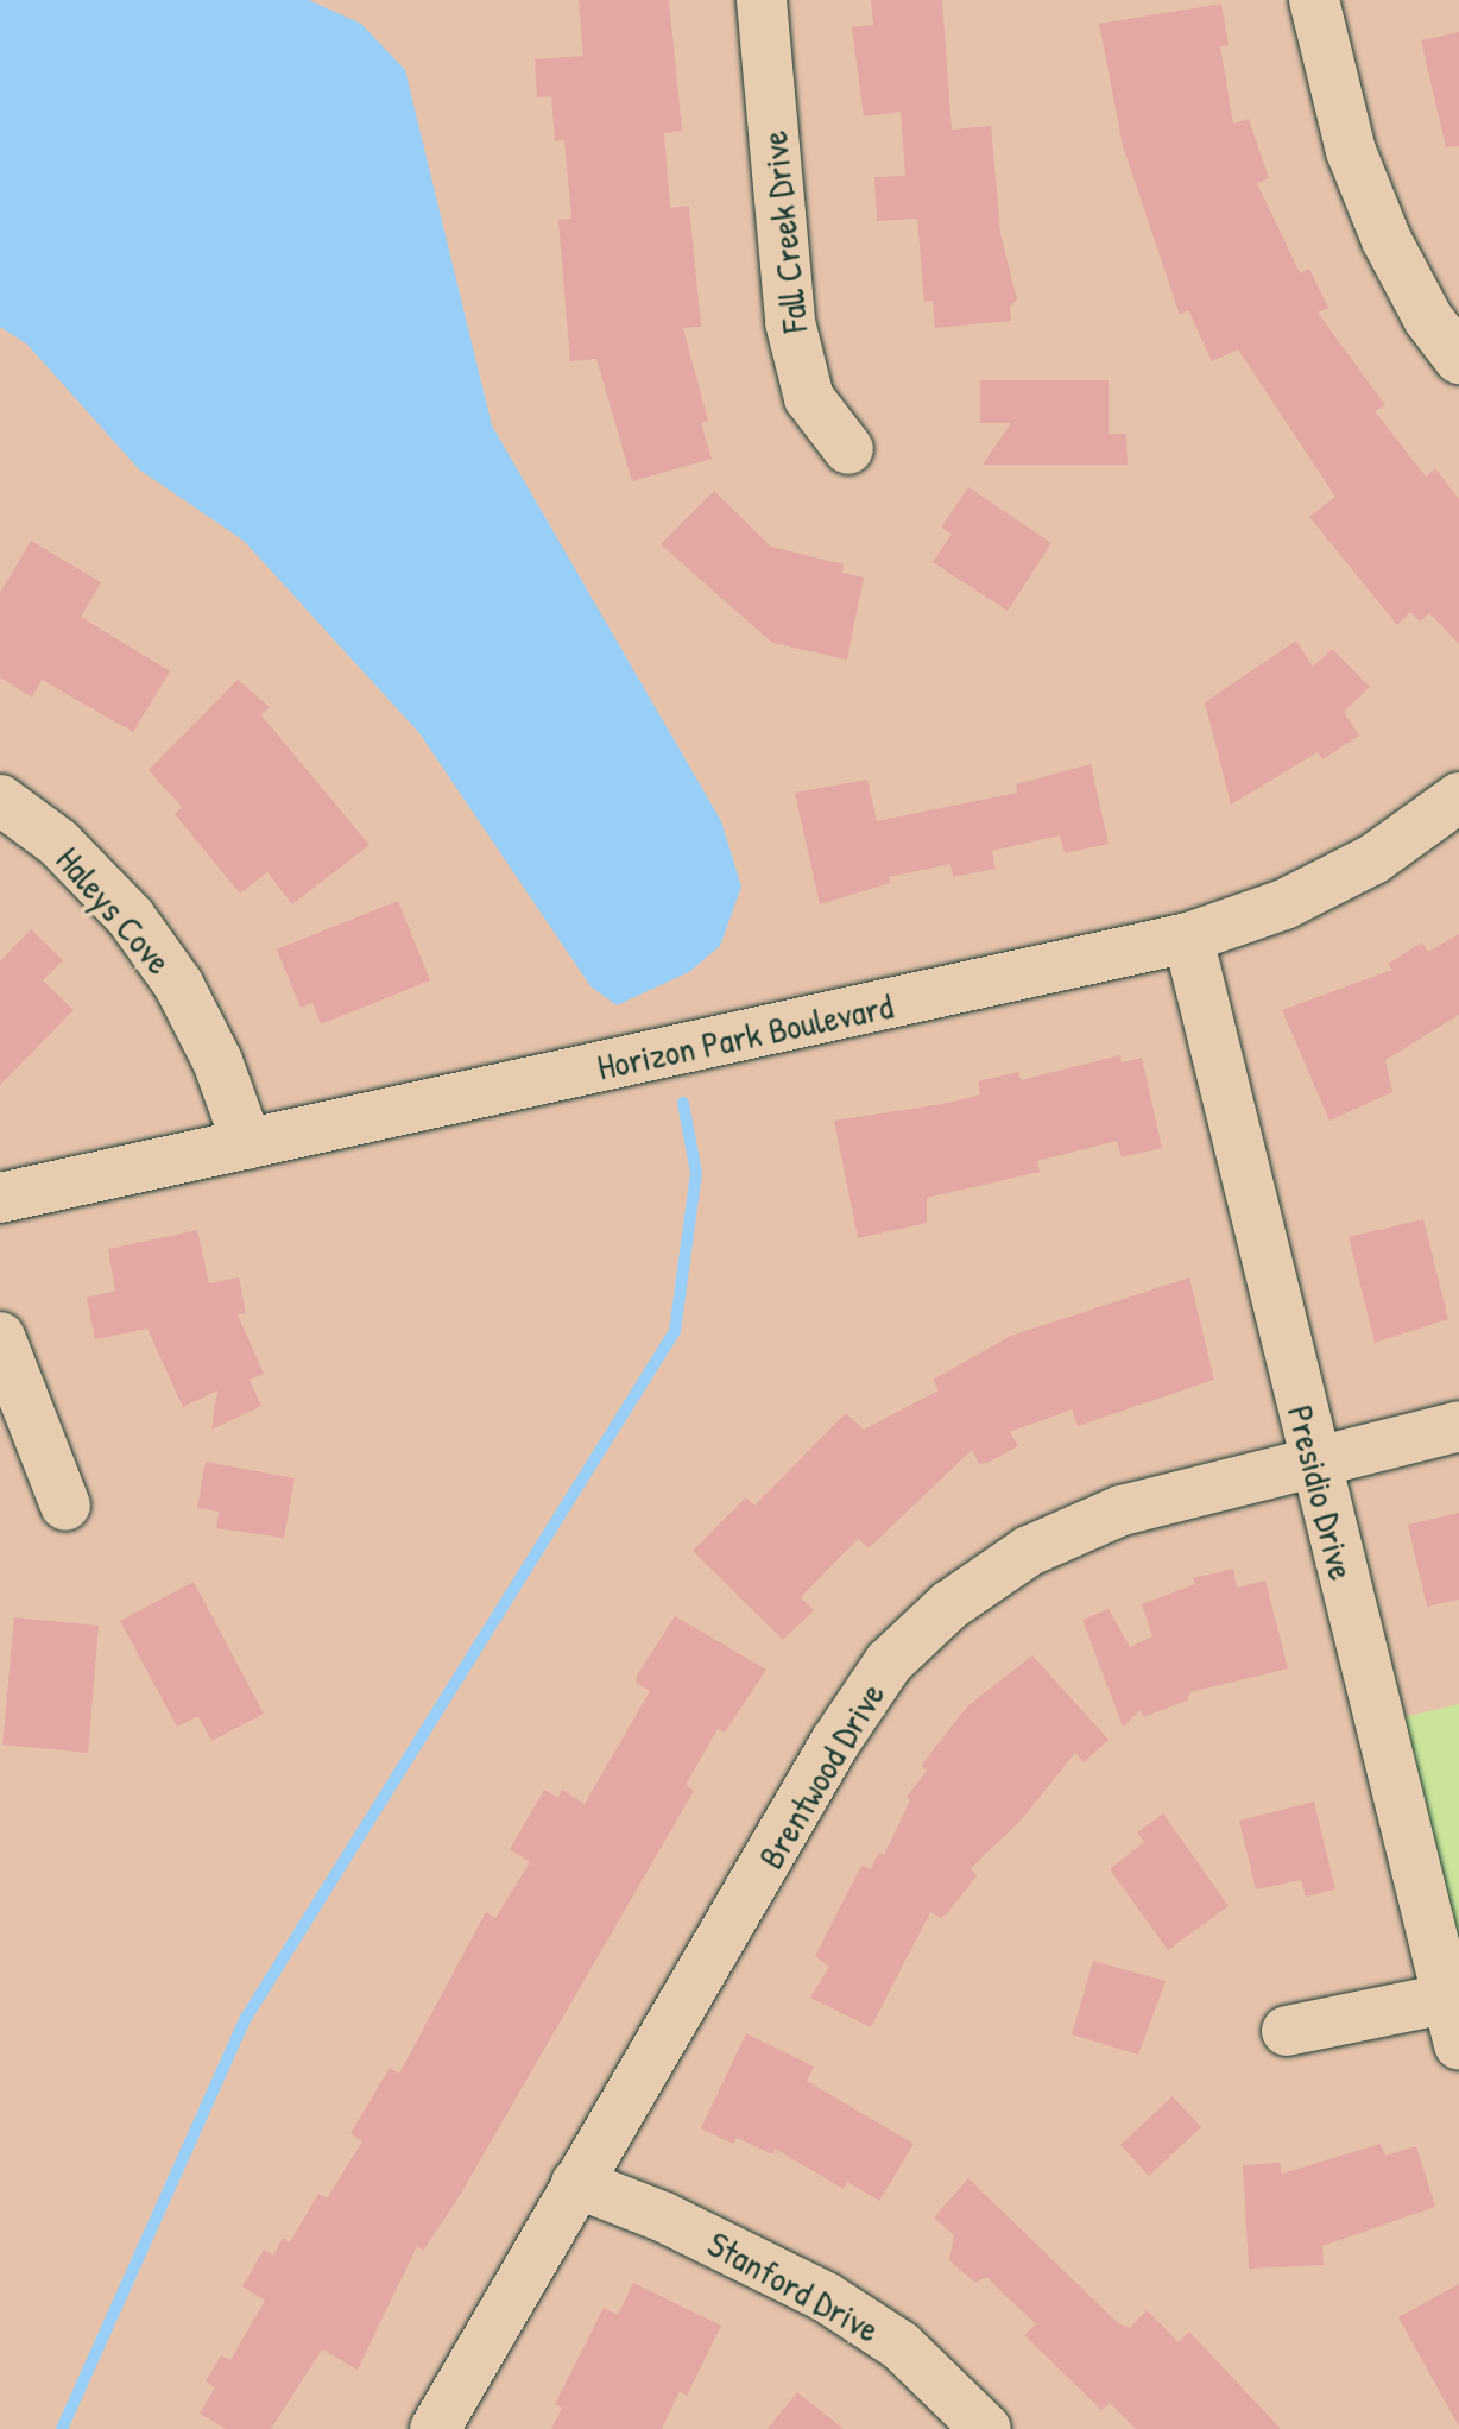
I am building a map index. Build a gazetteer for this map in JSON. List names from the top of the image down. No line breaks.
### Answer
{"streets":{"street":["Fall Creek Drive","Haleys Cove","Horizon Park Boulevard","Presidio Drive","Brentwood Drive","Stanford Drive"]},"crossings":[["Haleys Cove","Horizon Park Boulevard"],["Horizon Park Boulevard","Presidio Drive"],["Presidio Drive","Brentwood Drive"],["Brentwood Drive","Stanford Drive"]]}
